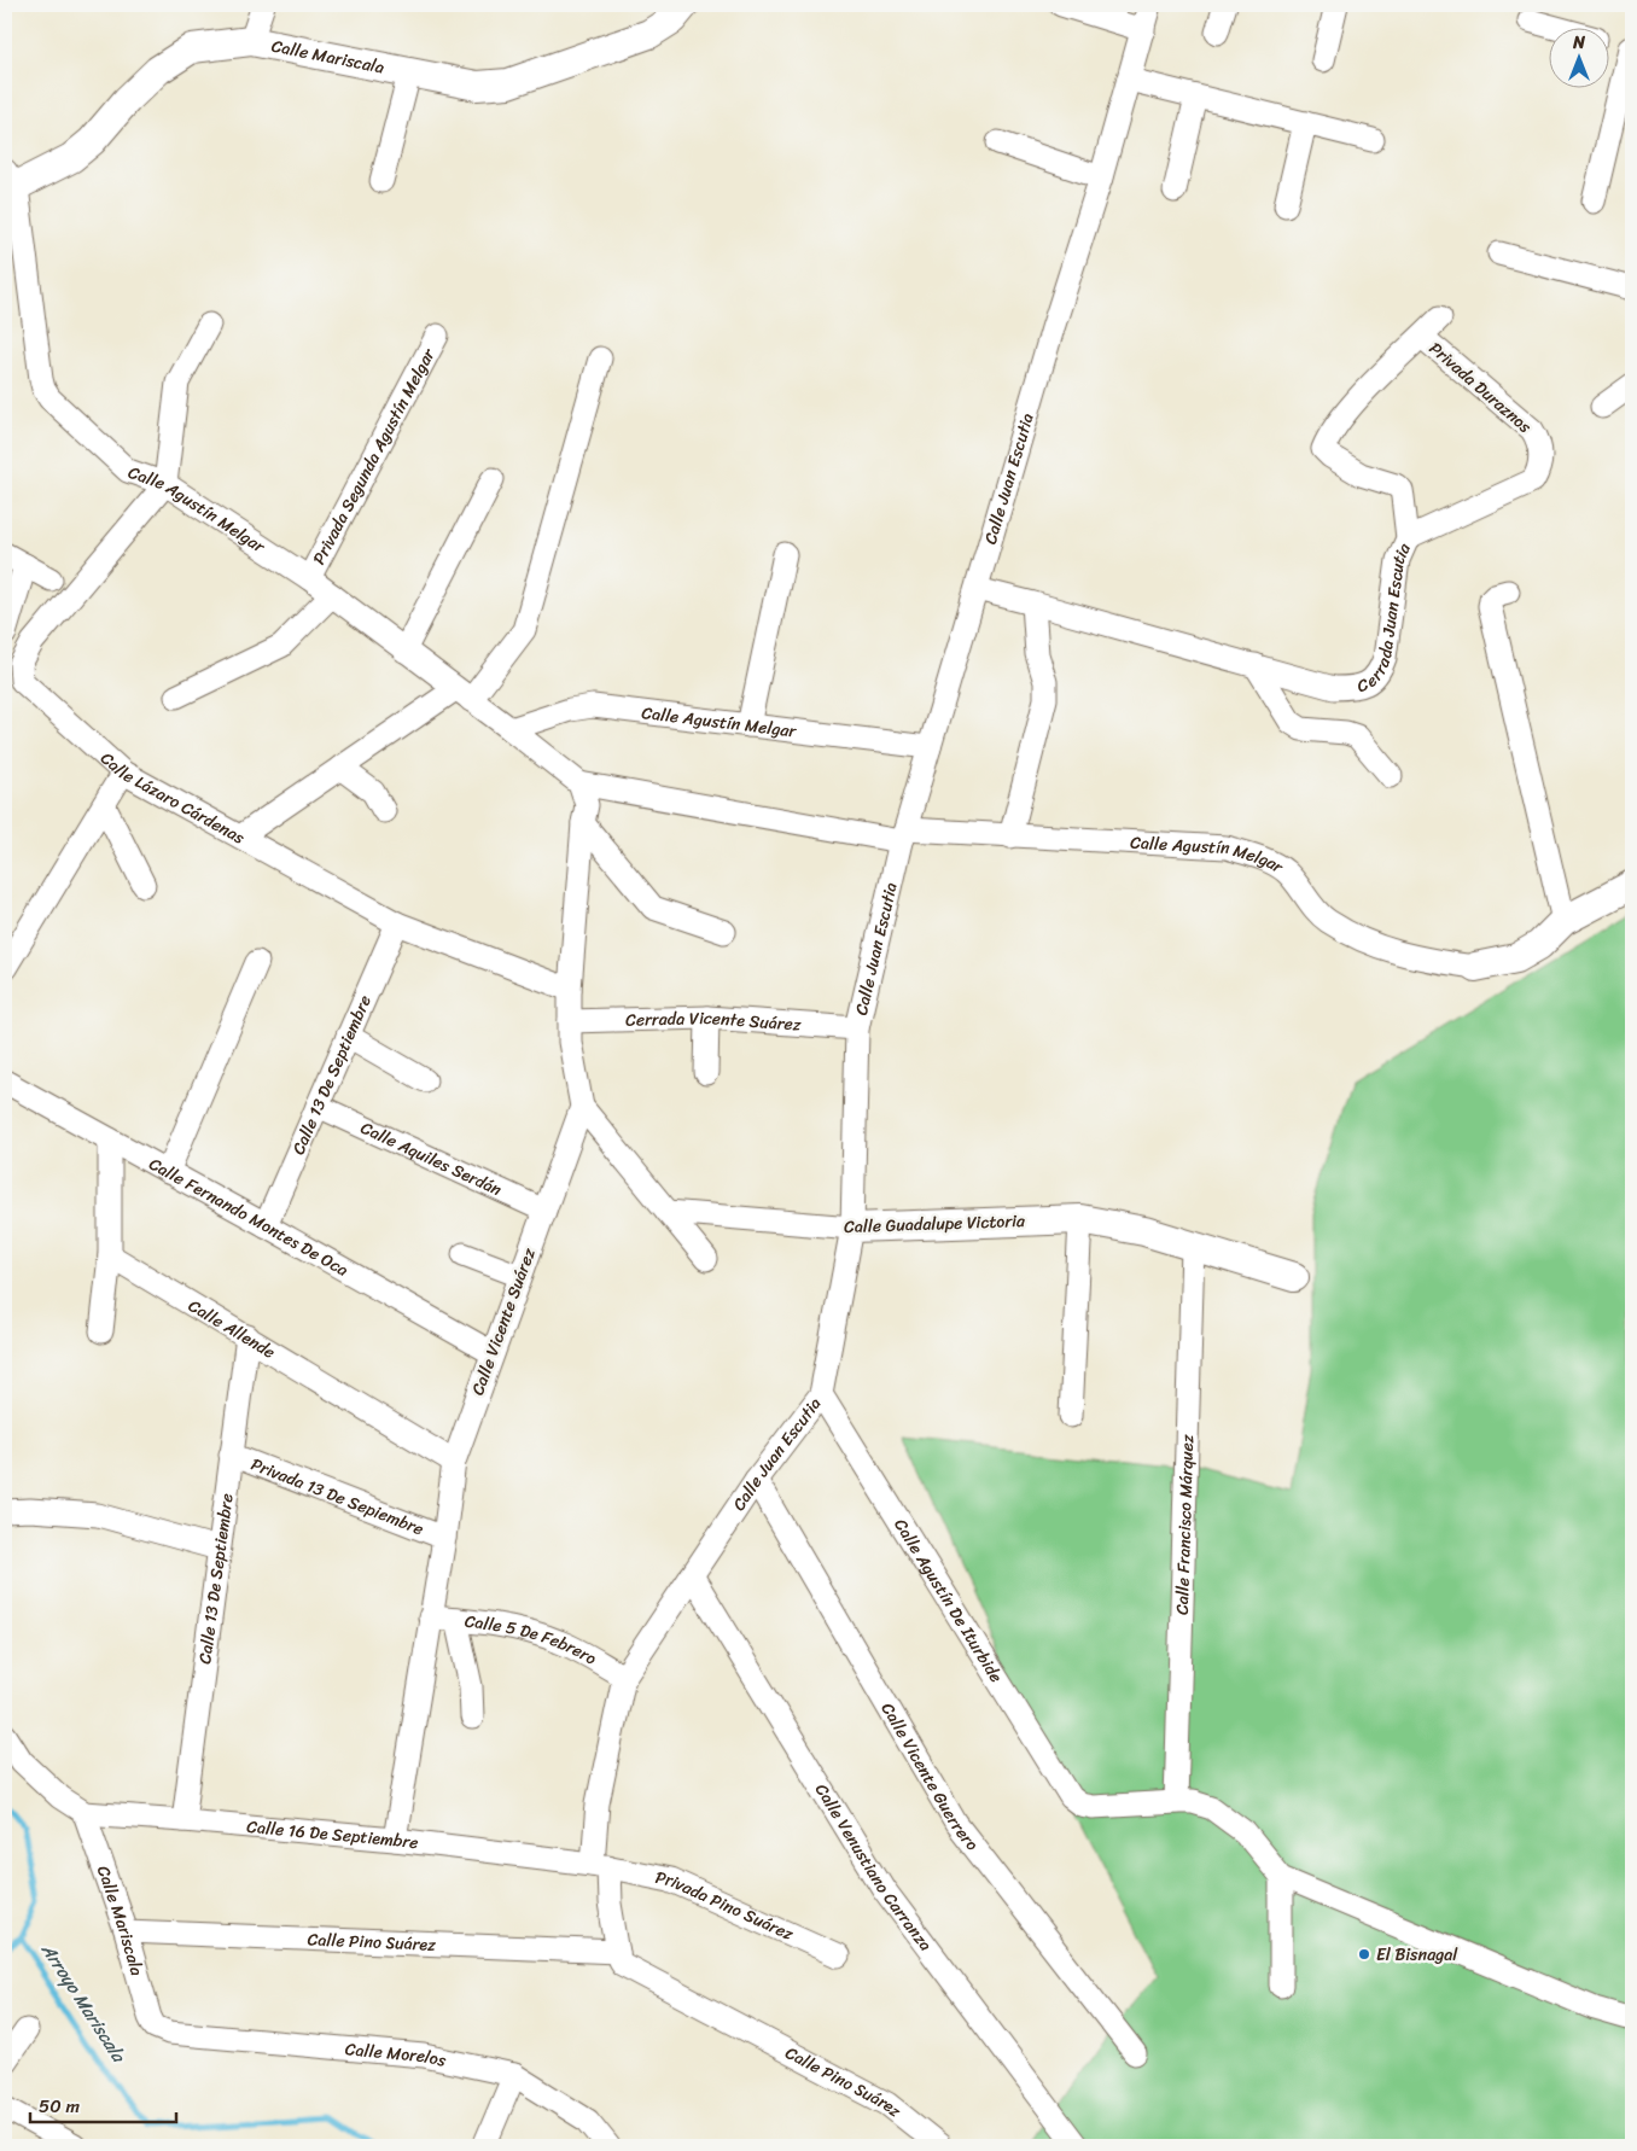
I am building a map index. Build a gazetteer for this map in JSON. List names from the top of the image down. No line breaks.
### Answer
{"streets":{"street":["Calle Mariscala","Privada Duraznos","Privada Segunda Agustín Melgar","Calle Juan Escutia","Calle Agustín Melgar","Cerrada Juan Escutia","Calle Lázaro Cárdenas","Cerrada Vicente Suárez","Calle 13 De Septiembre","Calle Aquiles Serdán","Calle Fernando Montes De Oca","Calle Guadalupe Victoria","Calle Vicente Suárez","Calle Allende","Privada 13 De Sepiembre","Calle Francisco Márquez","Calle Agustín De Iturbide","Calle 5 De Febrero","Calle Vicente Guerrero","Calle 16 De Septiembre","Calle Venustiano Carranza","Privada Pino Suárez","Calle Pino Suárez","Calle Morelos"]},"crossings":[["Calle Mariscala","Calle Agustín Melgar"],["Calle Mariscala","Calle 16 De Septiembre"],["Calle Mariscala","Calle Pino Suárez"],["Calle Mariscala","Calle Morelos"],["Privada Duraznos","Cerrada Juan Escutia"],["Privada Segunda Agustín Melgar","Calle Agustín Melgar"],["Calle Juan Escutia","Calle Agustín Melgar"],["Calle Juan Escutia","Cerrada Juan Escutia"],["Calle Juan Escutia","Cerrada Vicente Suárez"],["Calle Juan Escutia","Calle Guadalupe Victoria"],["Calle Juan Escutia","Calle Agustín De Iturbide"],["Calle Juan Escutia","Calle 5 De Febrero"],["Calle Juan Escutia","Calle Vicente Guerrero"],["Calle Juan Escutia","Calle 16 De Septiembre"],["Calle Juan Escutia","Calle Venustiano Carranza"],["Calle Juan Escutia","Privada Pino Suárez"],["Calle Agustín Melgar","Calle Lázaro Cárdenas"],["Calle Lázaro Cárdenas","Calle 13 De Septiembre"],["Calle 13 De Septiembre","Calle Aquiles Serdán"],["Calle 13 De Septiembre","Calle Fernando Montes De Oca"],["Calle 13 De Septiembre","Calle Allende"],["Calle 13 De Septiembre","Privada 13 De Sepiembre"],["Calle 13 De Septiembre","Calle 16 De Septiembre"],["Calle Aquiles Serdán","Calle Vicente Suárez"],["Calle Fernando Montes De Oca","Calle Vicente Suárez"],["Calle Guadalupe Victoria","Calle Francisco Márquez"],["Calle Vicente Suárez","Calle Allende"],["Calle Vicente Suárez","Privada 13 De Sepiembre"],["Calle Vicente Suárez","Calle 5 De Febrero"],["Calle Vicente Suárez","Calle 16 De Septiembre"],["Calle Francisco Márquez","Calle Agustín De Iturbide"],["Calle 16 De Septiembre","Privada Pino Suárez"]],"water":["Arroyo Mariscala"],"places":["El Bisnagal"],"scale_bar":"50 m","north":"top"}
